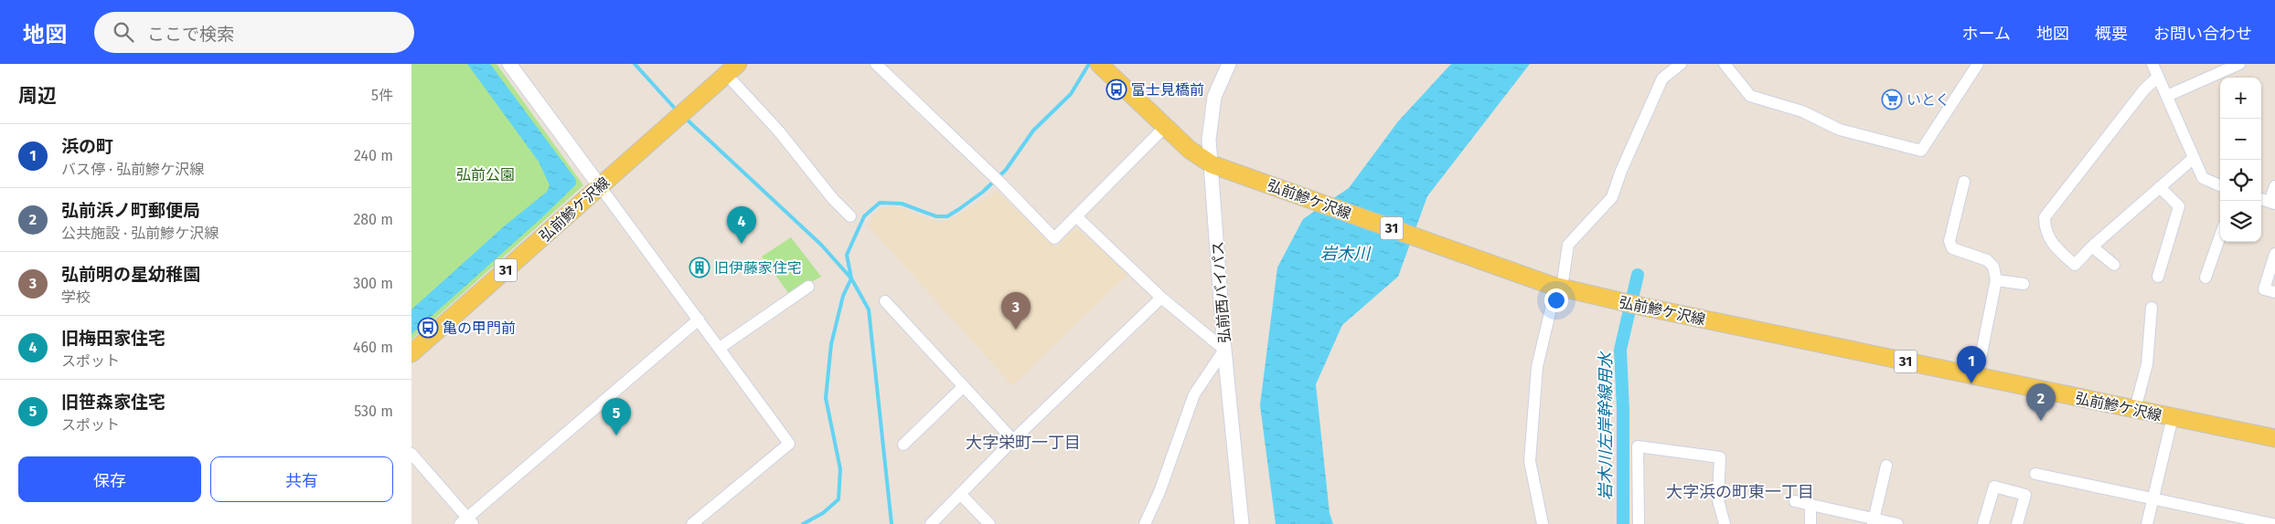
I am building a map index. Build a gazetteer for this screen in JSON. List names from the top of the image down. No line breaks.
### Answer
{"streets":{"main road":["弘前鰺ケ沢線","31"],"street":["弘前西バイパス"]},"crossings":[["弘前鰺ケ沢線","弘前西バイパス"]],"districts":["大字栄町一丁目","大字浜の町東一丁目"],"water":["岩木川","岩木川左岸幹線用水"],"parks":["弘前公園"],"places":{"bus stop":["富士見橋前","亀の甲門前"],"supermarket":["いとく"],"building":["旧伊藤家住宅"]},"page":{"header":"地図","search":"ここで検索","nav":["ホーム","地図","概要","お問い合わせ"],"heading":["周辺","5件"],"map_buttons":["+","−"],"list":[{"mark":"1","name":"浜の町","note":"バス停 · 弘前鰺ケ沢線","value":"240 m"},{"mark":"2","name":"弘前浜ノ町郵便局","note":"公共施設 · 弘前鰺ケ沢線","value":"280 m"},{"mark":"3","name":"弘前明の星幼稚園","note":"学校","value":"300 m"},{"mark":"4","name":"旧梅田家住宅","note":"スポット","value":"460 m"},{"mark":"5","name":"旧笹森家住宅","note":"スポット","value":"530 m"}],"pins":["4","3","1","2","5"],"buttons":["保存","共有"]}}
